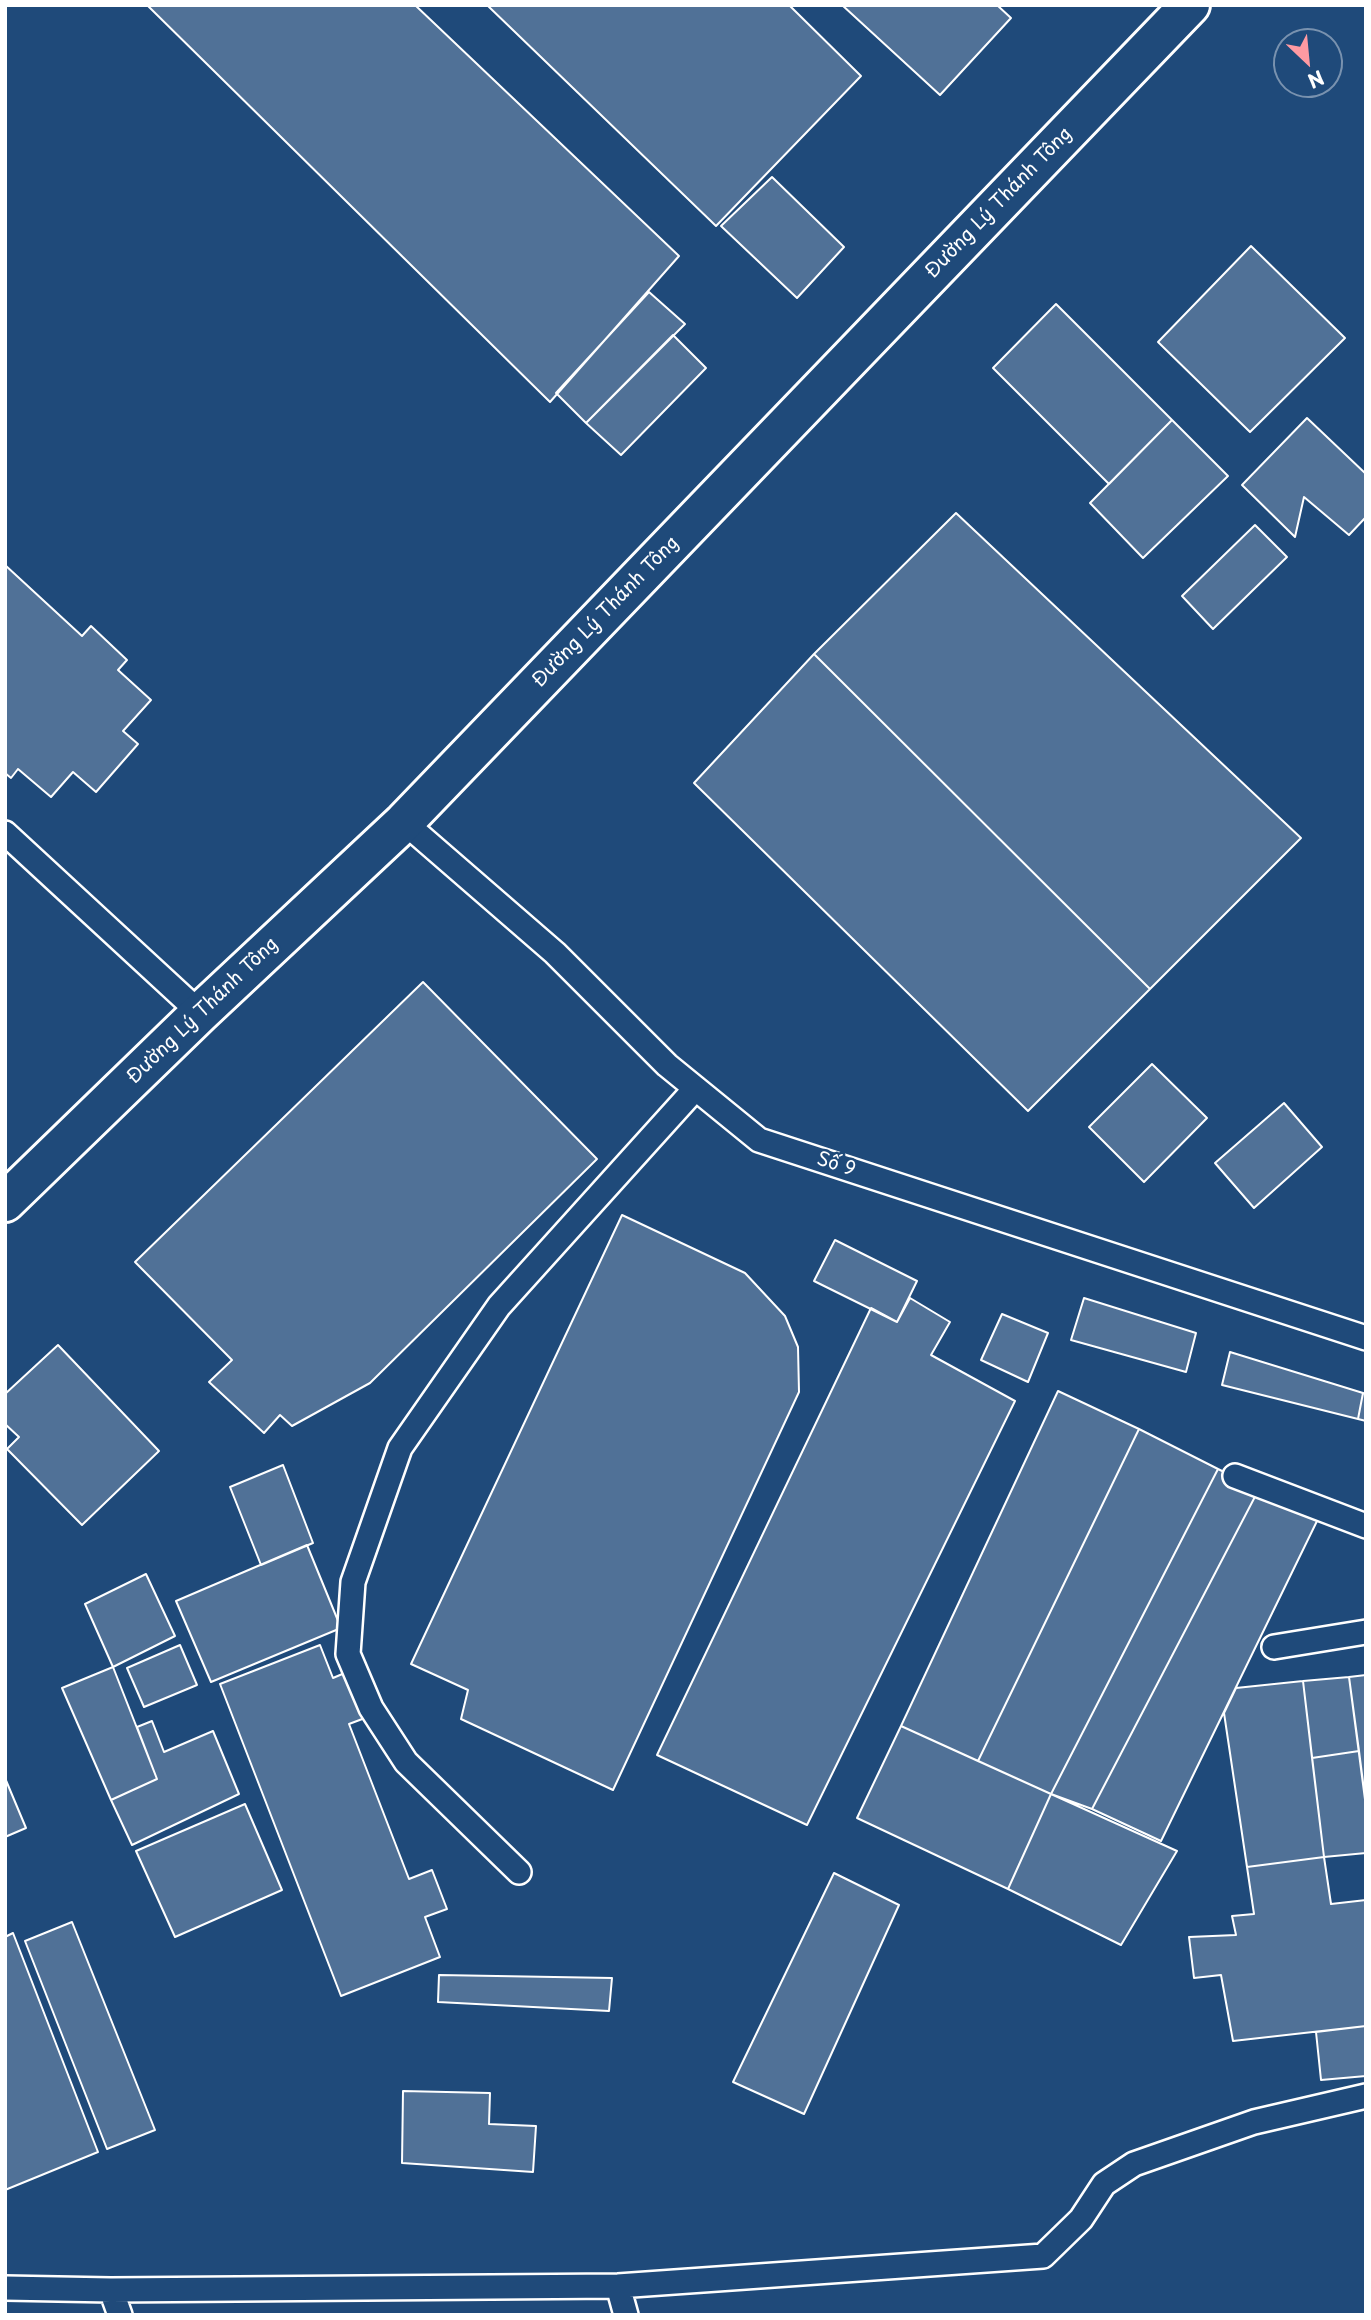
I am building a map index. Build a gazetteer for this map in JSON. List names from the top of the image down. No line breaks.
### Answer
{"streets":{"street":["Đường Lý Thánh Tông"],"lane":["Số 9"]},"crossings":[["Đường Lý Thánh Tông","Số 9"]],"north":"bottom right"}
